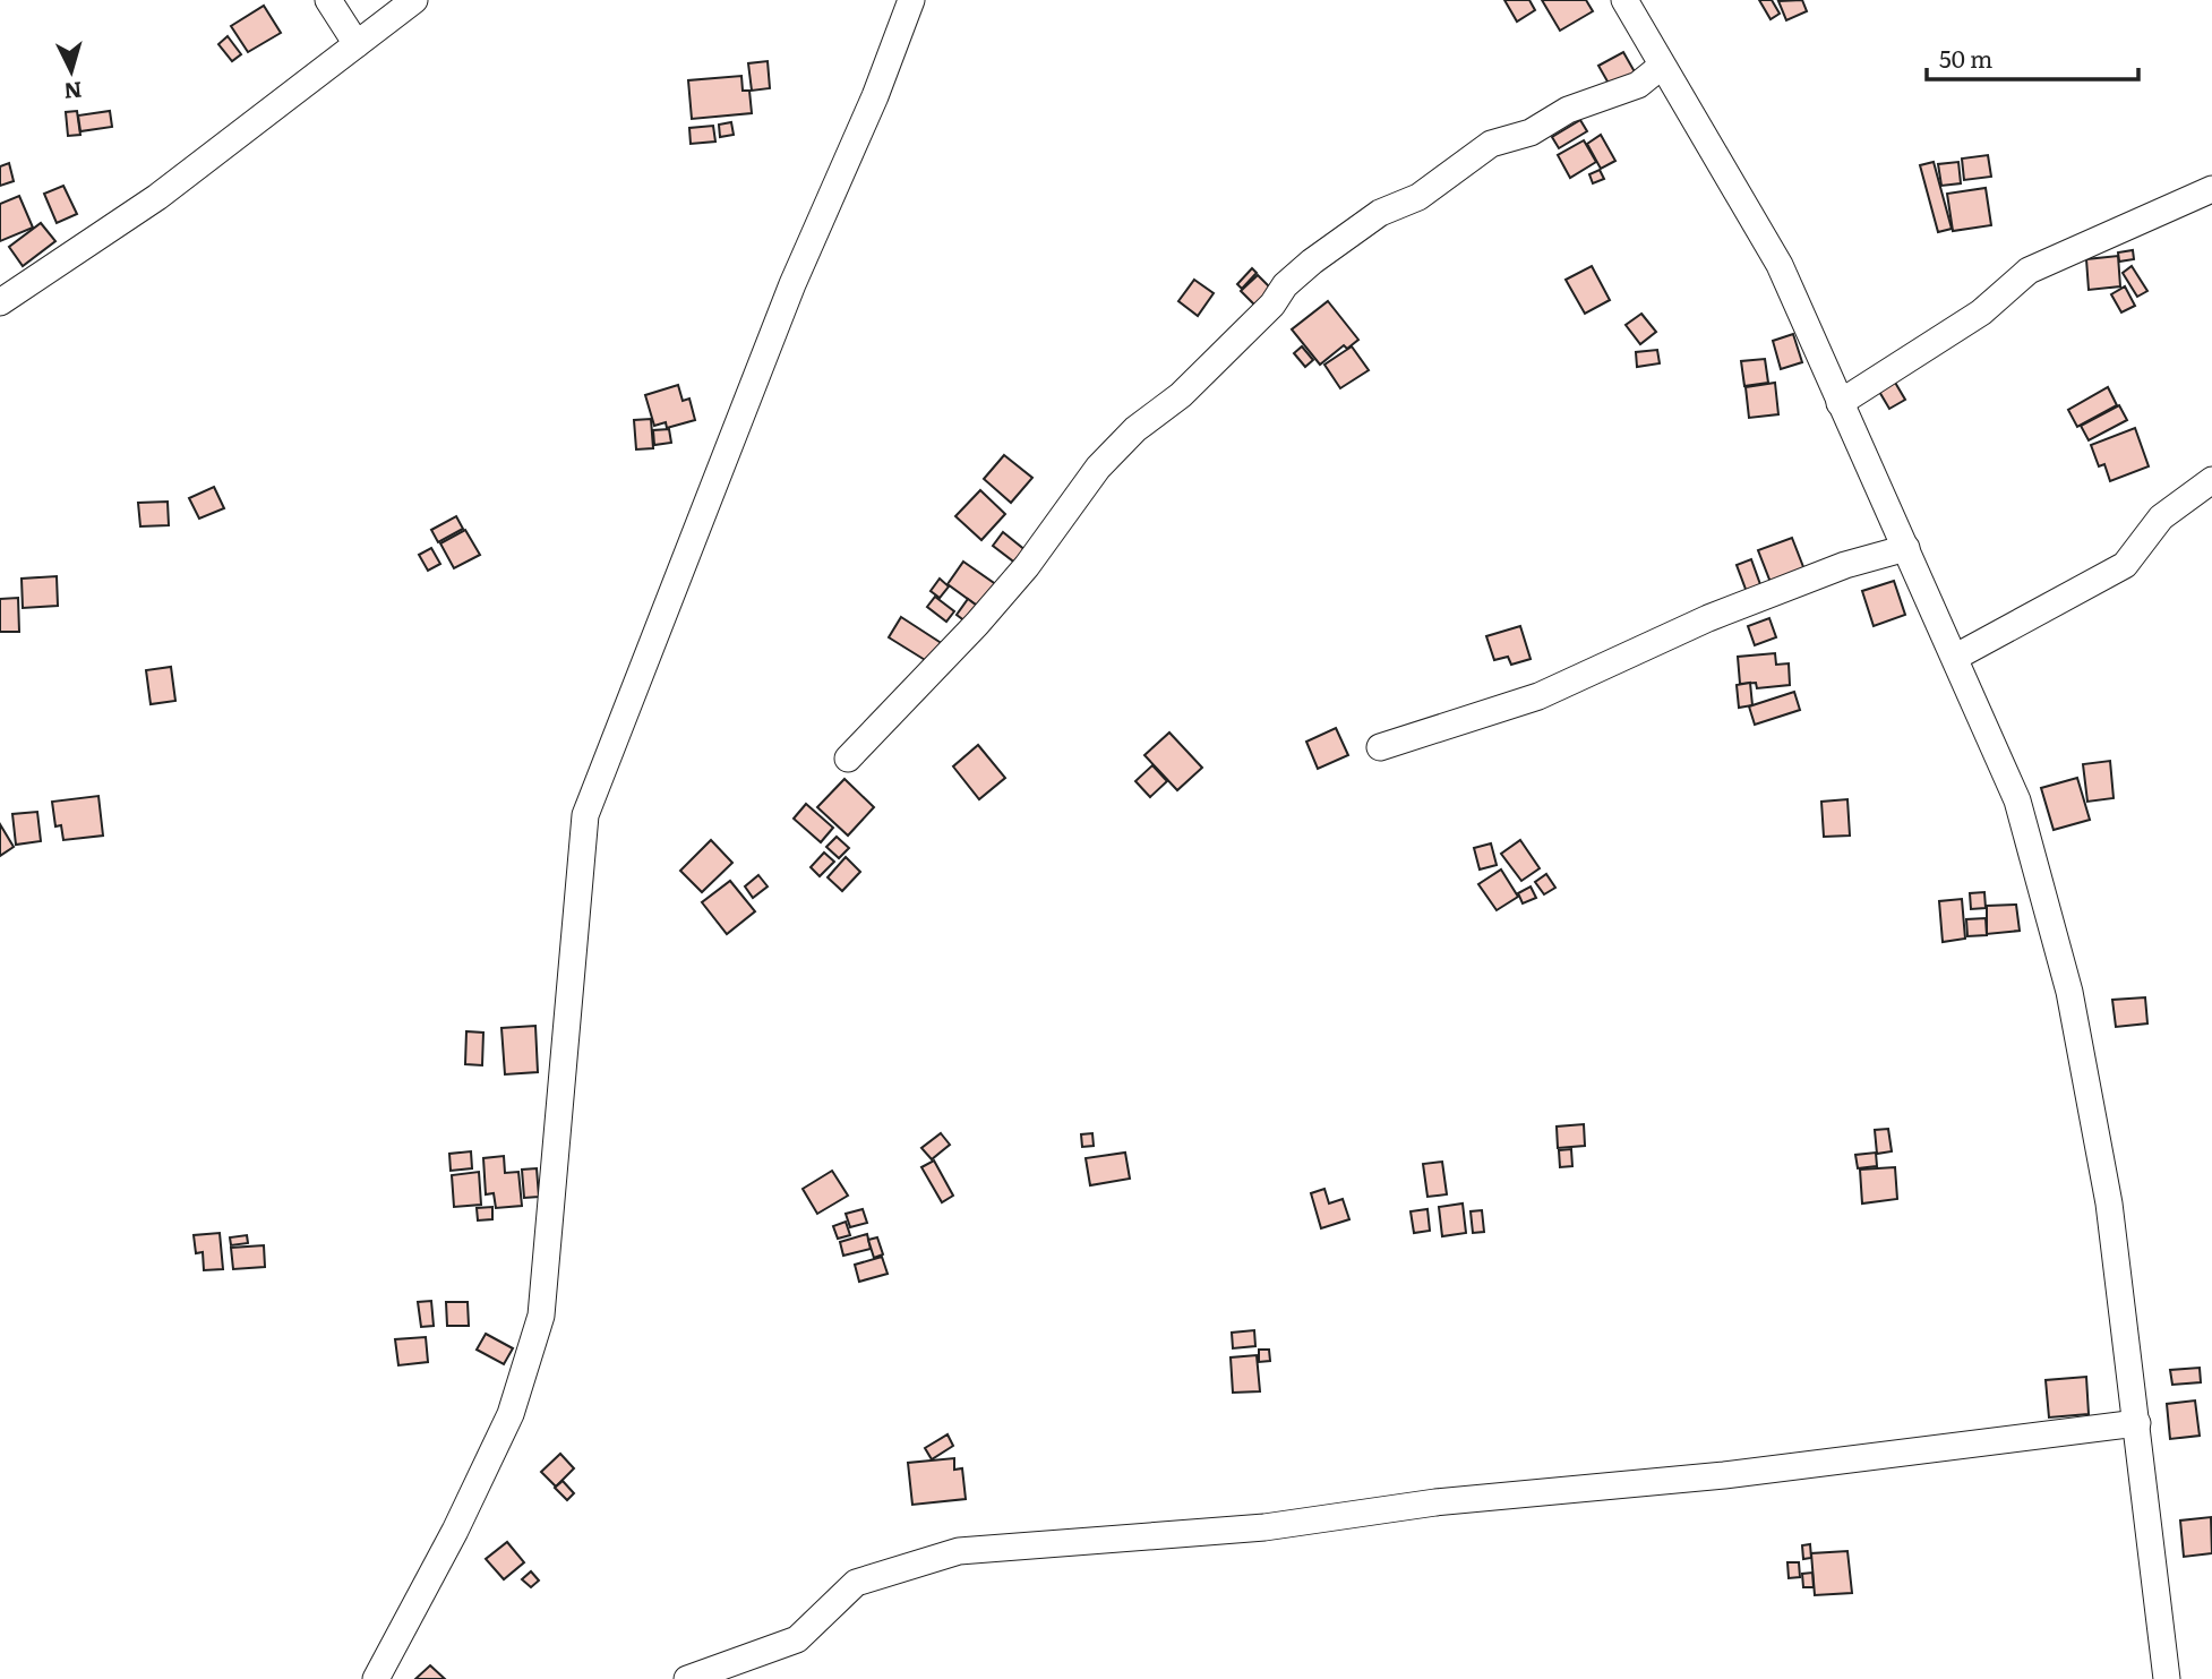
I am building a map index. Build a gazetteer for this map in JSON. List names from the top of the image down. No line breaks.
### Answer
{"scale_bar":"50 m","north":"bottom"}
